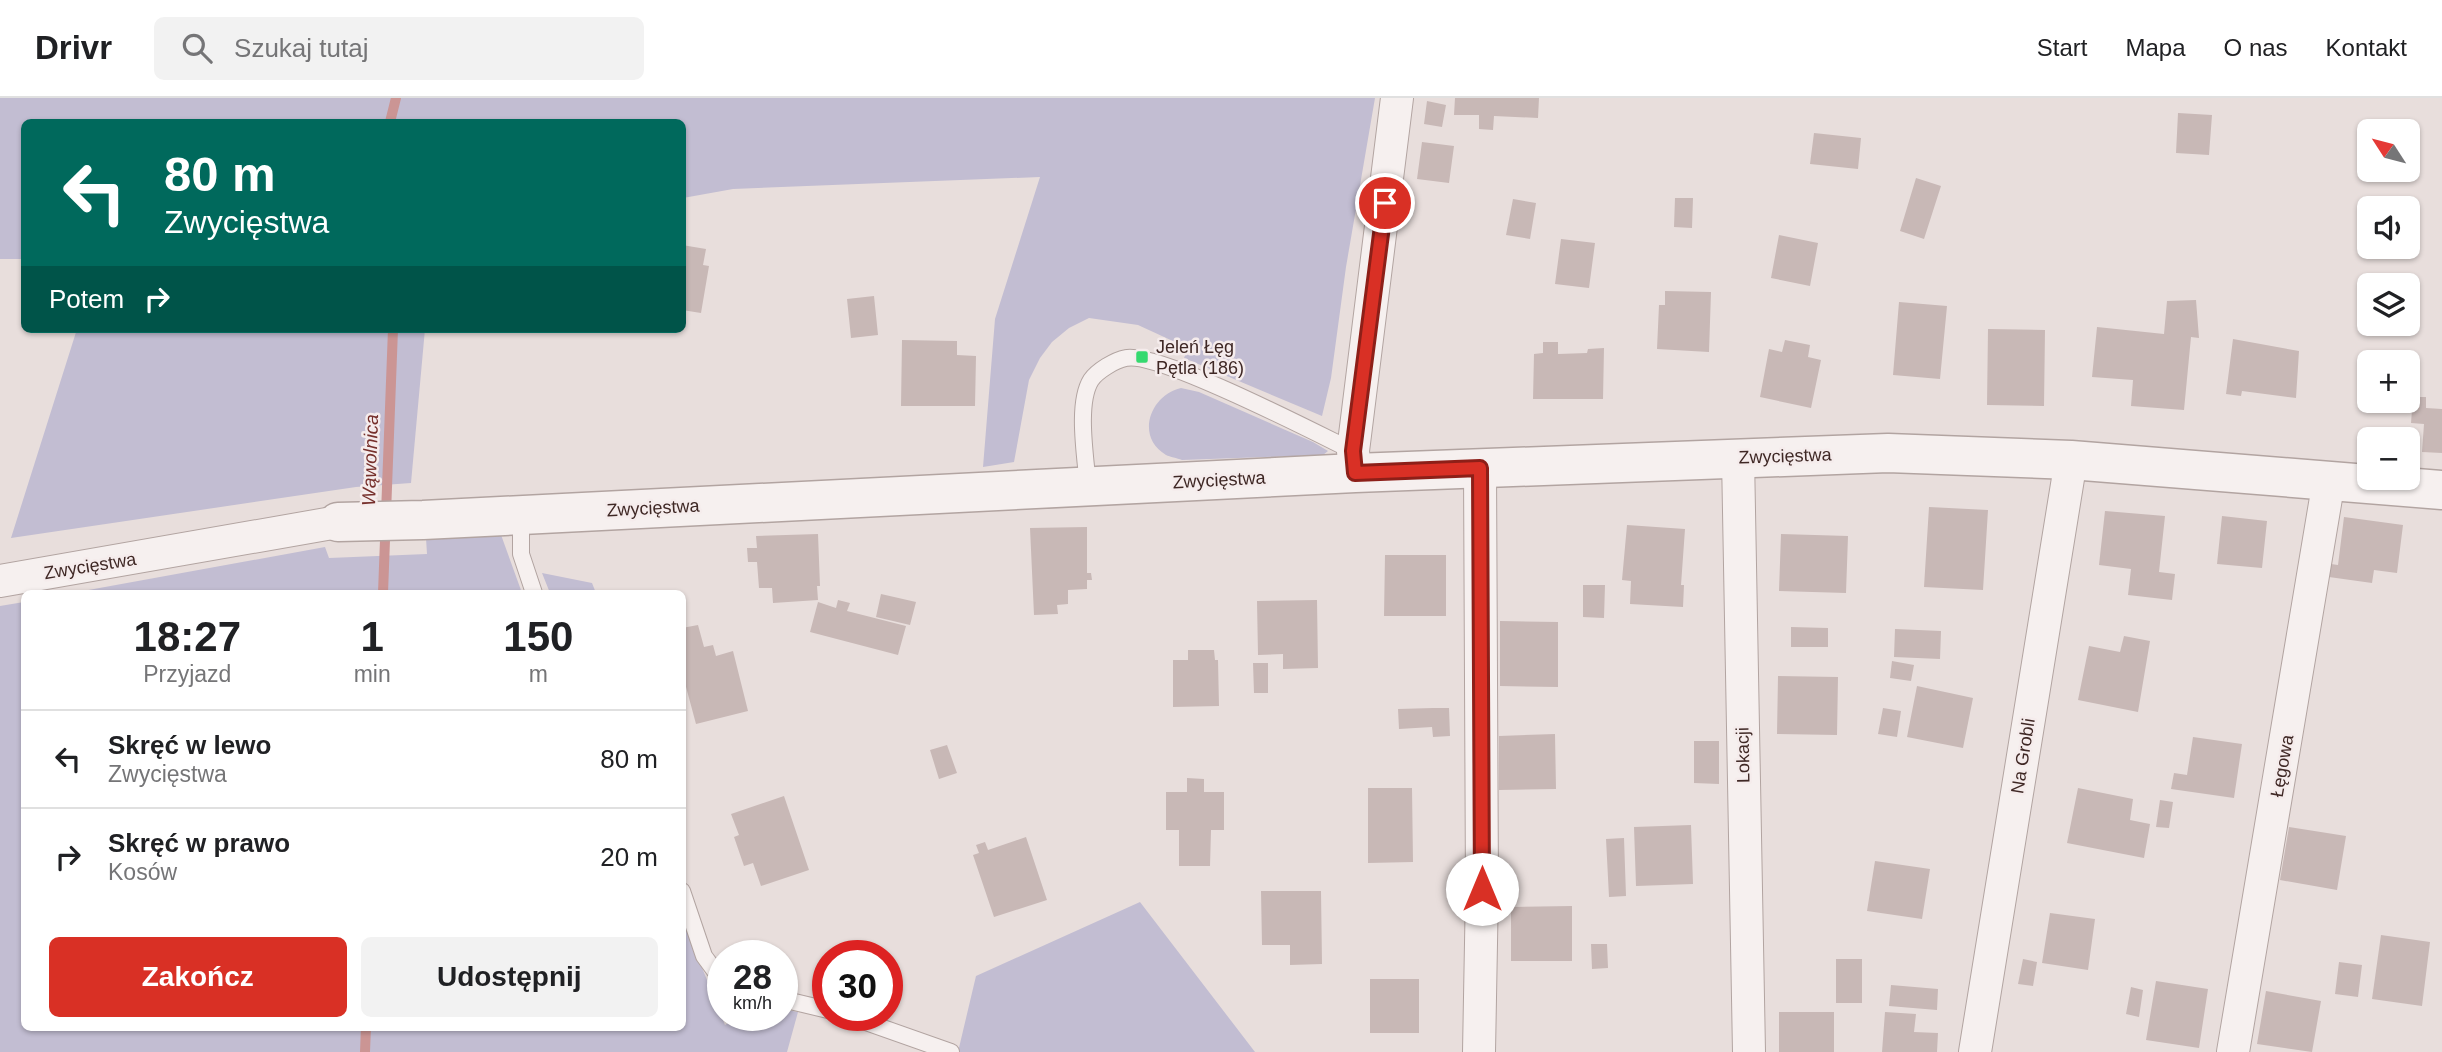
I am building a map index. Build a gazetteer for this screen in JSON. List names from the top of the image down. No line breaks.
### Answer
{"streets":{"street":["Zwycięstwa","Lokacji","Na Grobli","Łęgowa"]},"crossings":[["Zwycięstwa","Lokacji"],["Zwycięstwa","Na Grobli"],["Zwycięstwa","Łęgowa"]],"water":["Wąwolnica"],"places":{"transit":["Jeleń Łęg Pętla (186)"]},"north":"top left","page":{"header":"Drivr","search":"Szukaj tutaj","nav":["Start","Mapa","O nas","Kontakt"],"map_buttons":["+","−"],"turn":["80 m","Zwycięstwa"],"then":"Potem","eta":["18:27","Przyjazd","1","min","150","m"],"list":[{"name":"Skręć w lewo","note":"Zwycięstwa","value":"80 m"},{"name":"Skręć w prawo","note":"Kosów","value":"20 m"}],"buttons":["Zakończ","Udostępnij"],"speed":"28 km/h","limit":"30"}}
